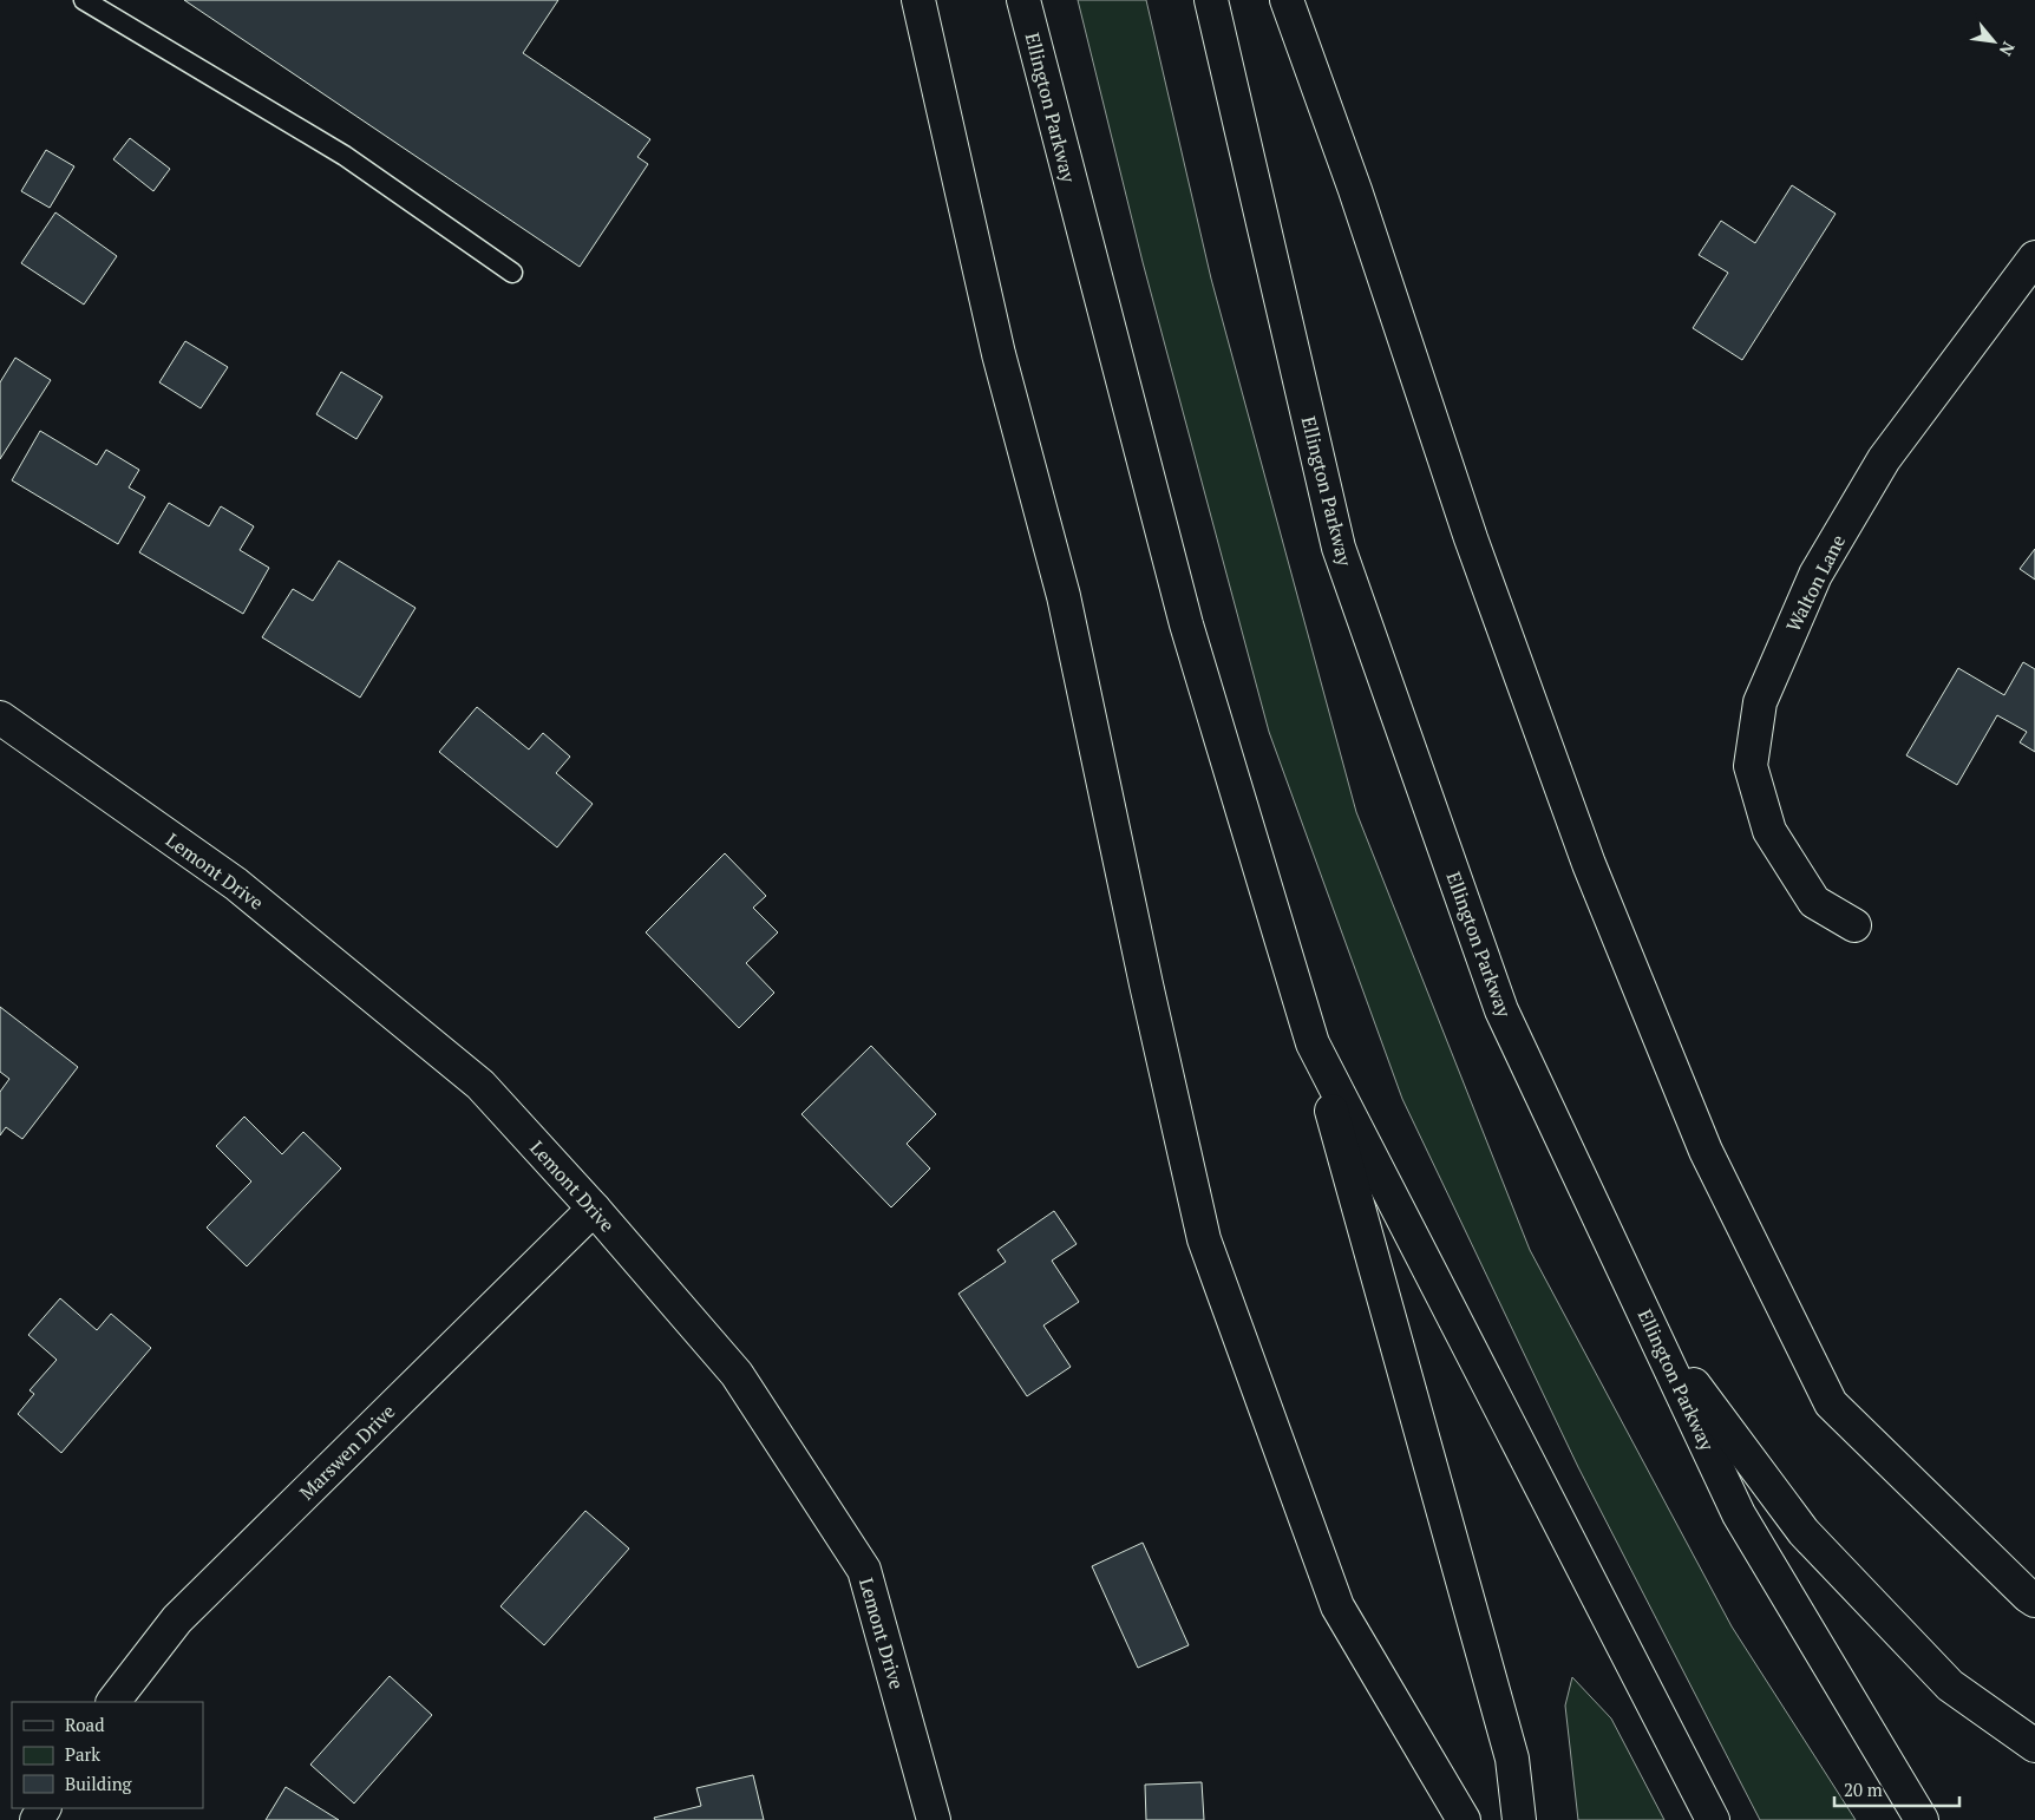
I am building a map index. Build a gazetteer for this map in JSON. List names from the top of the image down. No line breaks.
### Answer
{"streets":{"main road":["Ellington Parkway","Walton Lane","Lemont Drive","Marswen Drive"]},"crossings":[["Lemont Drive","Marswen Drive"]],"legend":["Road","Park","Building"],"scale_bar":"20 m","north":"bottom right"}
